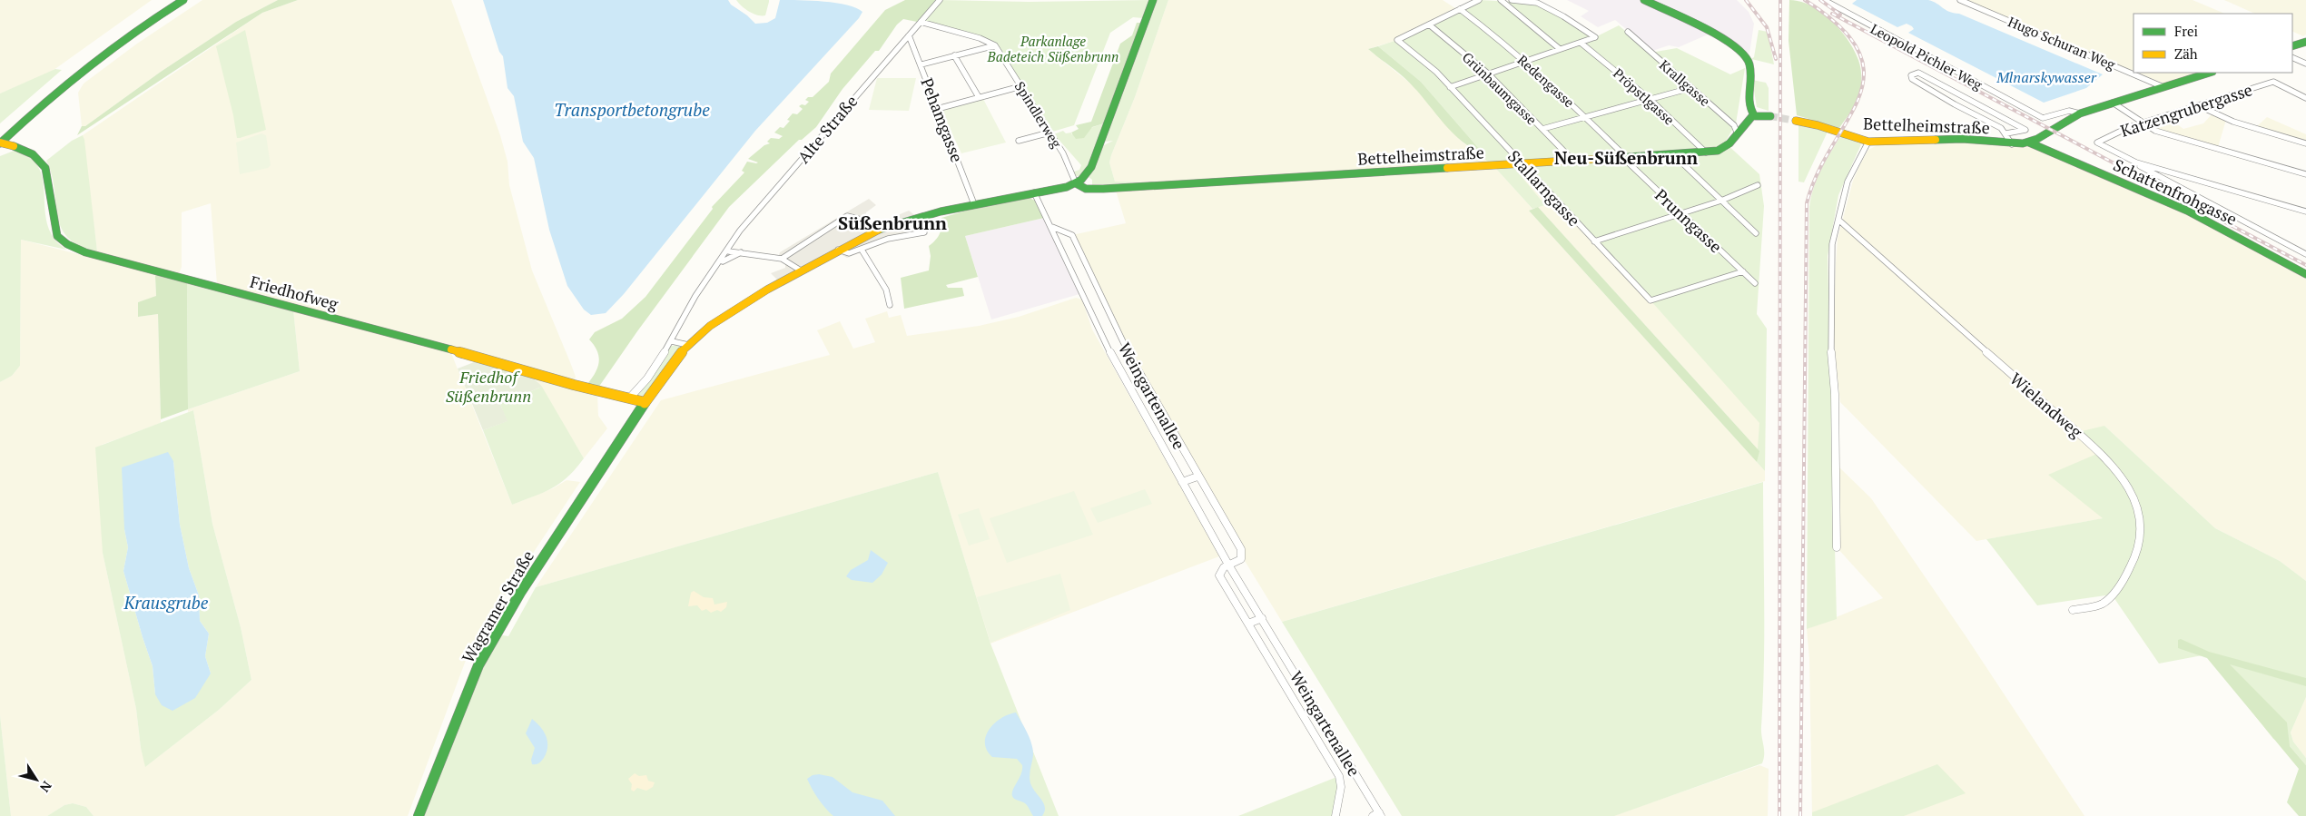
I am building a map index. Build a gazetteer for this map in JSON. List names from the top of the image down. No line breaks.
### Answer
{"streets":{"main road":["Bettelheimstraße","Schattenfrohgasse","Friedhofweg","Wagramer Straße"],"street":["Hugo Schuran Weg","Leopold Pichler Weg","Redengasse","Krallgasse","Grünbaumgasse","Pröpstlgasse","Katzengrubergasse","Spindlerweg","Pehamgasse","Alte Straße","Stallarngasse","Prunngasse","Weingartenallee","Wielandweg"]},"crossings":[["Hugo Schuran Weg","Bettelheimstraße"],["Leopold Pichler Weg","Bettelheimstraße"],["Redengasse","Bettelheimstraße"],["Redengasse","Prunngasse"],["Krallgasse","Bettelheimstraße"],["Grünbaumgasse","Stallarngasse"],["Pröpstlgasse","Bettelheimstraße"],["Spindlerweg","Bettelheimstraße"],["Spindlerweg","Wagramer Straße"],["Pehamgasse","Alte Straße"],["Pehamgasse","Wagramer Straße"],["Bettelheimstraße","Stallarngasse"],["Bettelheimstraße","Schattenfrohgasse"],["Bettelheimstraße","Prunngasse"],["Bettelheimstraße","Wagramer Straße"],["Alte Straße","Friedhofweg"],["Stallarngasse","Prunngasse"],["Friedhofweg","Wagramer Straße"],["Weingartenallee","Wagramer Straße"]],"districts":["Neu-Süßenbrunn","Süßenbrunn"],"water":["Mlnarskywasser","Transportbetongrube","Krausgrube"],"parks":["Parkanlage Badeteich Süßenbrunn","Friedhof Süßenbrunn"],"legend":["Frei","Zäh"],"north":"bottom right"}
